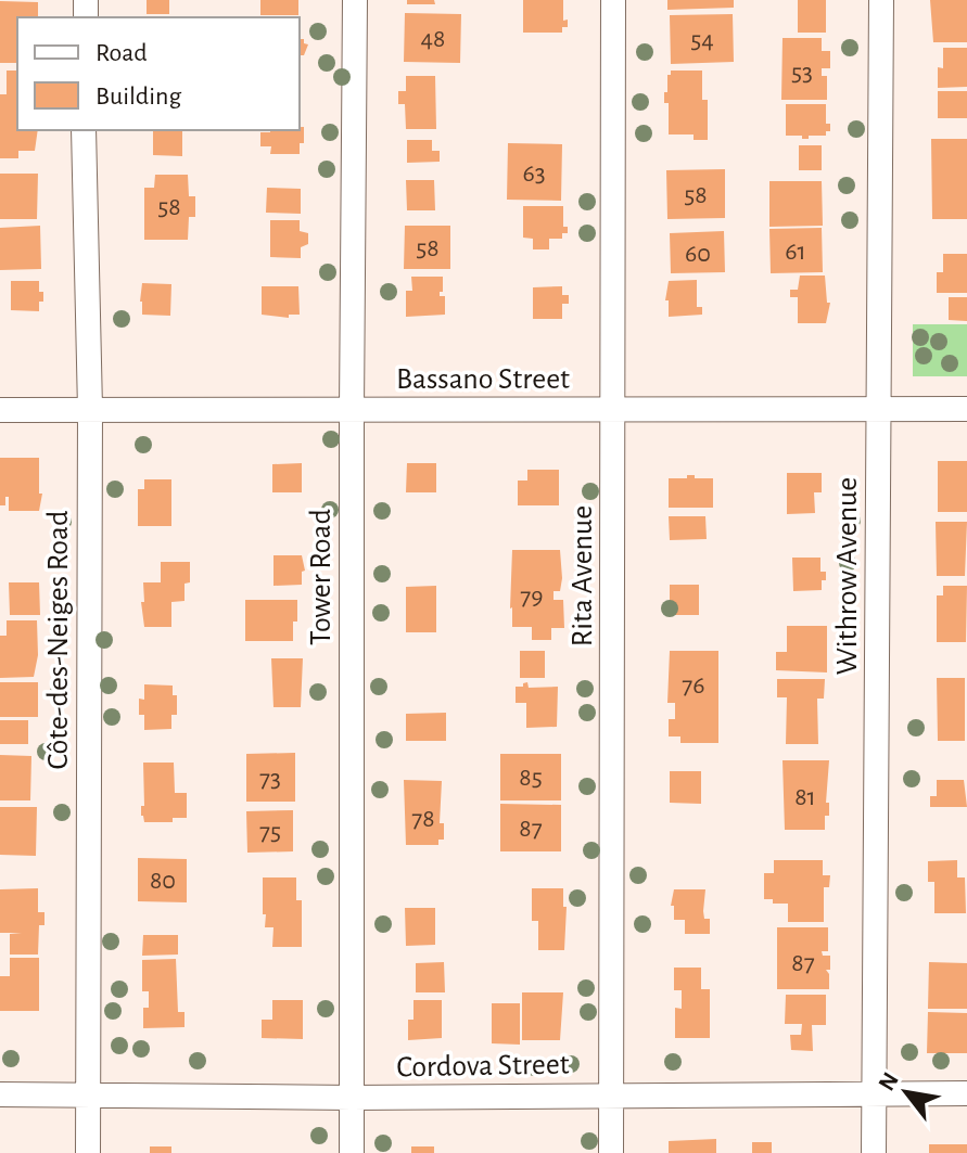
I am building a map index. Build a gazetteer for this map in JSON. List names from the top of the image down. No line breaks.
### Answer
{"streets":{"street":["Bassano Street","Rita Avenue","Withrow Avenue","Tower Road","Côte-des-Neiges Road","Cordova Street"]},"crossings":[["Bassano Street","Rita Avenue"],["Bassano Street","Withrow Avenue"],["Bassano Street","Tower Road"],["Bassano Street","Côte-des-Neiges Road"],["Rita Avenue","Cordova Street"],["Withrow Avenue","Cordova Street"],["Tower Road","Cordova Street"],["Côte-des-Neiges Road","Cordova Street"]],"house_numbers":["48","54","53","63","58","58","58","61","60","79","76","85","73","81","78","87","75","80","87"],"legend":["Road","Building"],"north":"top left"}
